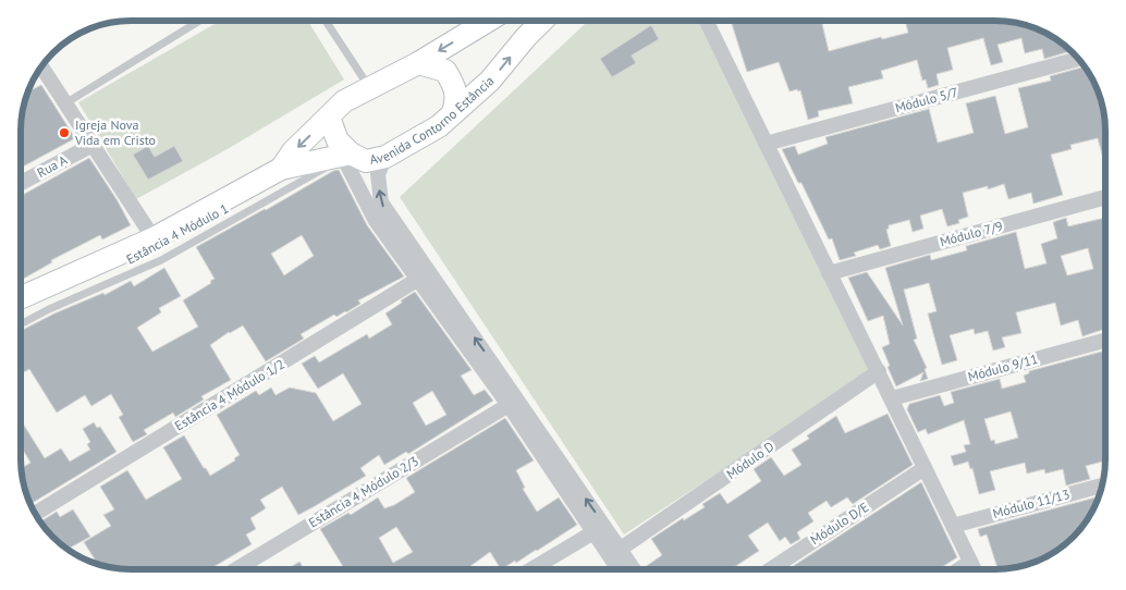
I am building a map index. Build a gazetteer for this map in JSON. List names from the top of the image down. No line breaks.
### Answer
{"streets":{"street":["Módulo 5/7","Avenida Contorno Estância","Rua A","Módulo 7/9","Módulo 9/11","Estância 4 Módulo 1/2","Módulo D","Estância 4 Módulo 2/3","Módulo 11/13","Módulo D/E"],"lane":["Estância 4 Módulo 1"]},"crossings":[["Avenida Contorno Estância","Estância 4 Módulo 1"]],"places":["Igreja Nova Vida em Cristo"]}
